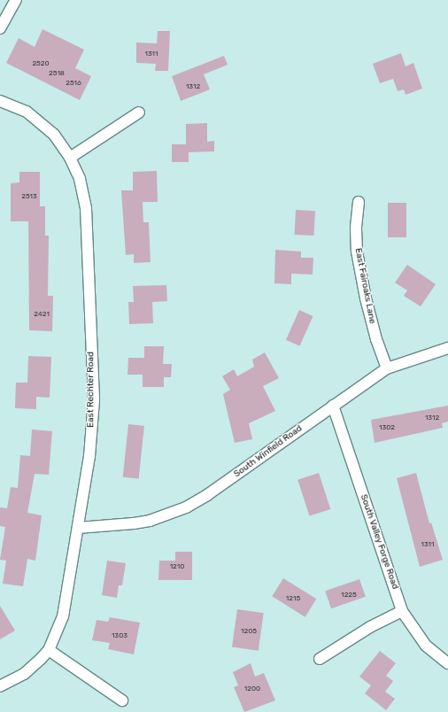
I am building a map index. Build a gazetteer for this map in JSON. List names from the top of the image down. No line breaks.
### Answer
{"streets":{"street":["East Fairoaks Lane","East Rechter Road","South Winfield Road","South Valley Forge Road"]},"crossings":[["East Fairoaks Lane","South Winfield Road"],["East Rechter Road","South Winfield Road"],["South Winfield Road","South Valley Forge Road"]],"house_numbers":["1311","2520","2518","2516","1312","2513","2421","1312","1302","1311","1210","1225","1215","1205","1303","1200"]}
